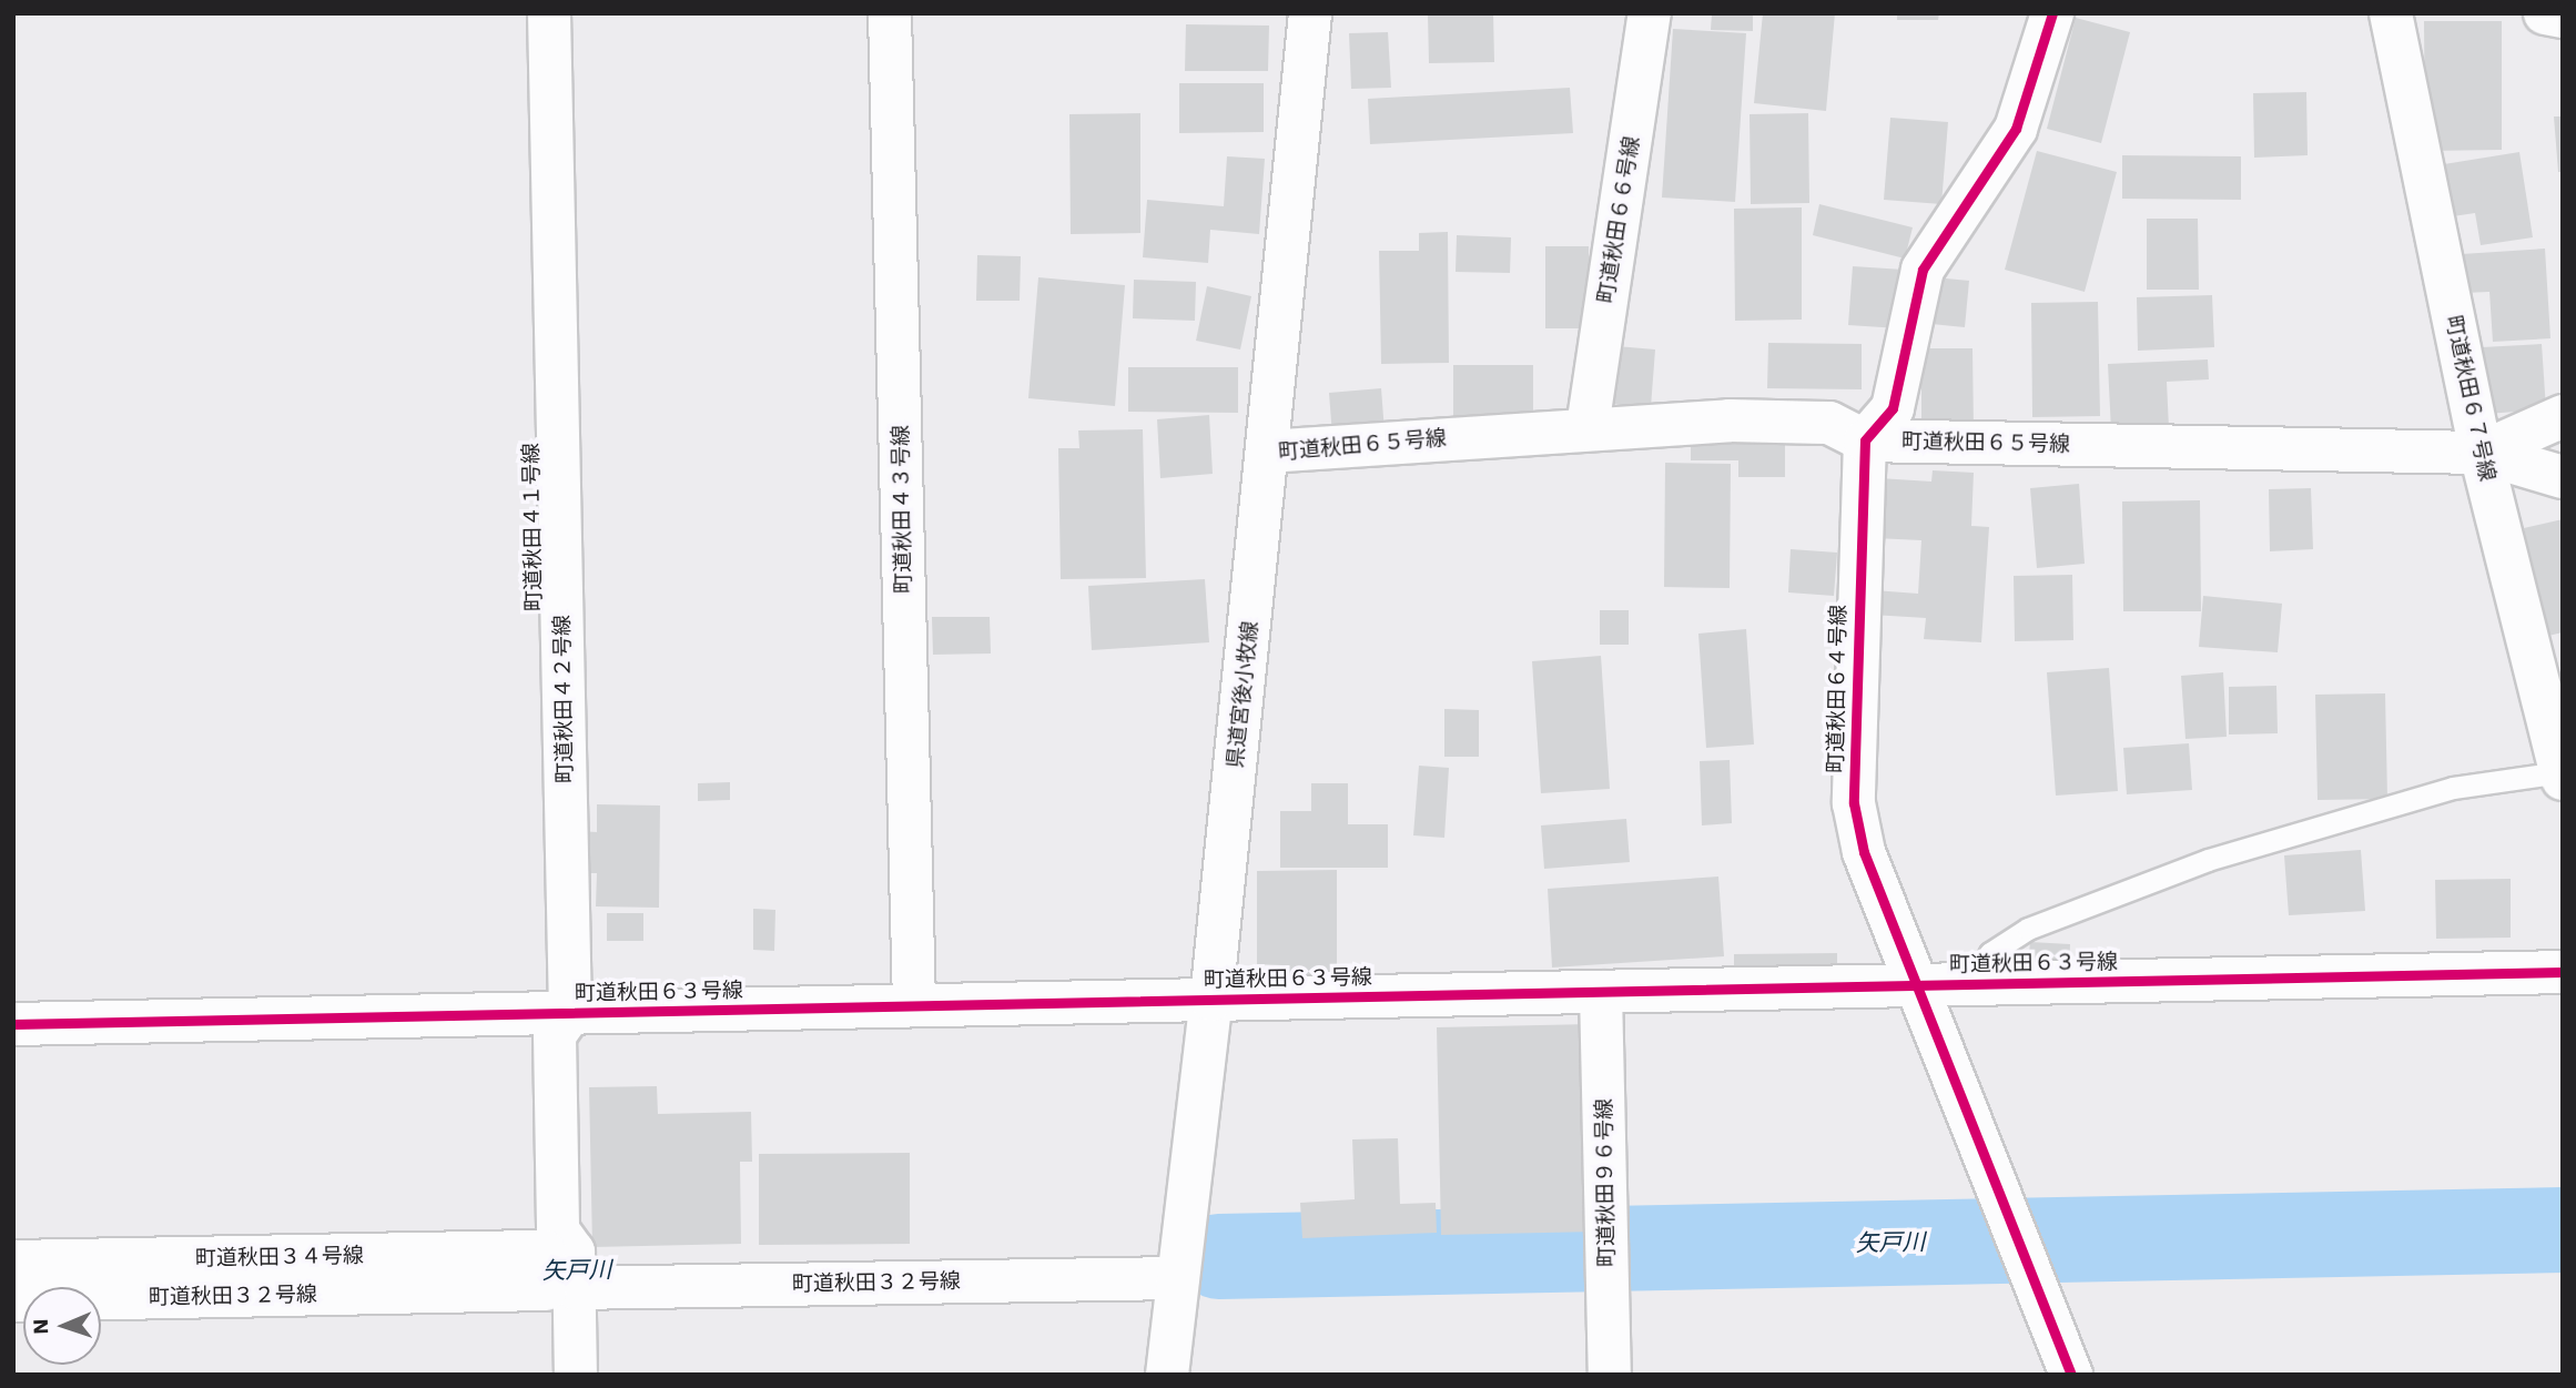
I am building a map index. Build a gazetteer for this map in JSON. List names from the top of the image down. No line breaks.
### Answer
{"streets":{"street":["町道秋田６６号線","町道秋田６７号線","町道秋田６５号線","町道秋田４３号線","町道秋田４１号線","町道秋田６４号線","県道宮後小牧線","町道秋田４２号線","町道秋田６３号線","町道秋田９６号線","町道秋田３４号線","町道秋田３２号線"]},"crossings":[["町道秋田６６号線","町道秋田６５号線"],["町道秋田６７号線","町道秋田６５号線"],["町道秋田６５号線","町道秋田６４号線"],["町道秋田６５号線","県道宮後小牧線"],["町道秋田４３号線","町道秋田６３号線"],["町道秋田４１号線","町道秋田４２号線"],["町道秋田４１号線","町道秋田６３号線"],["町道秋田６４号線","町道秋田６３号線"],["県道宮後小牧線","町道秋田６３号線"],["県道宮後小牧線","町道秋田３２号線"],["町道秋田４２号線","町道秋田６３号線"],["町道秋田４２号線","町道秋田３４号線"],["町道秋田４２号線","町道秋田３２号線"],["町道秋田６３号線","町道秋田９６号線"],["町道秋田３４号線","町道秋田３２号線"]],"water":["矢戸川"],"north":"left"}
